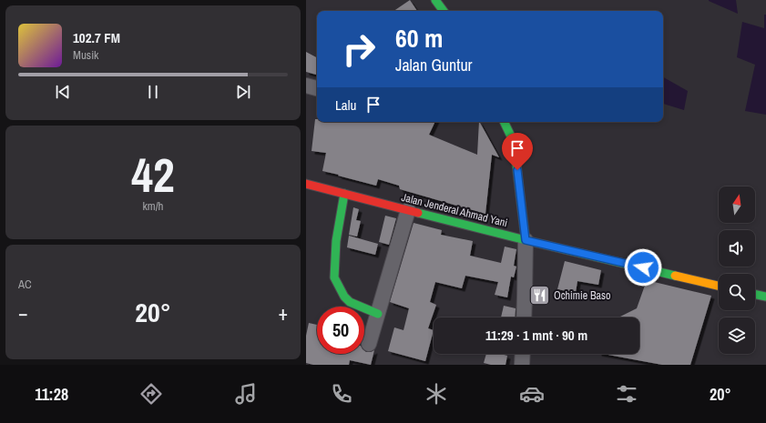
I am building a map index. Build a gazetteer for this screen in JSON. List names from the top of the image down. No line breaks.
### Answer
{"streets":{"main road":["Jalan Jenderal Ahmad Yani"]},"places":{"restaurant":["Ochimie Baso"]},"north":"top","page":{"turn":["60 m","Jalan Guntur"],"song":["102.7 FM","Musik"],"then":"Lalu","tile":[["42","km/h"],"AC"],"heat":["−","20°","+"],"limit":"50","trip":"11:29 · 1 mnt · 90 m","tabs":["11:28","20°"]}}
